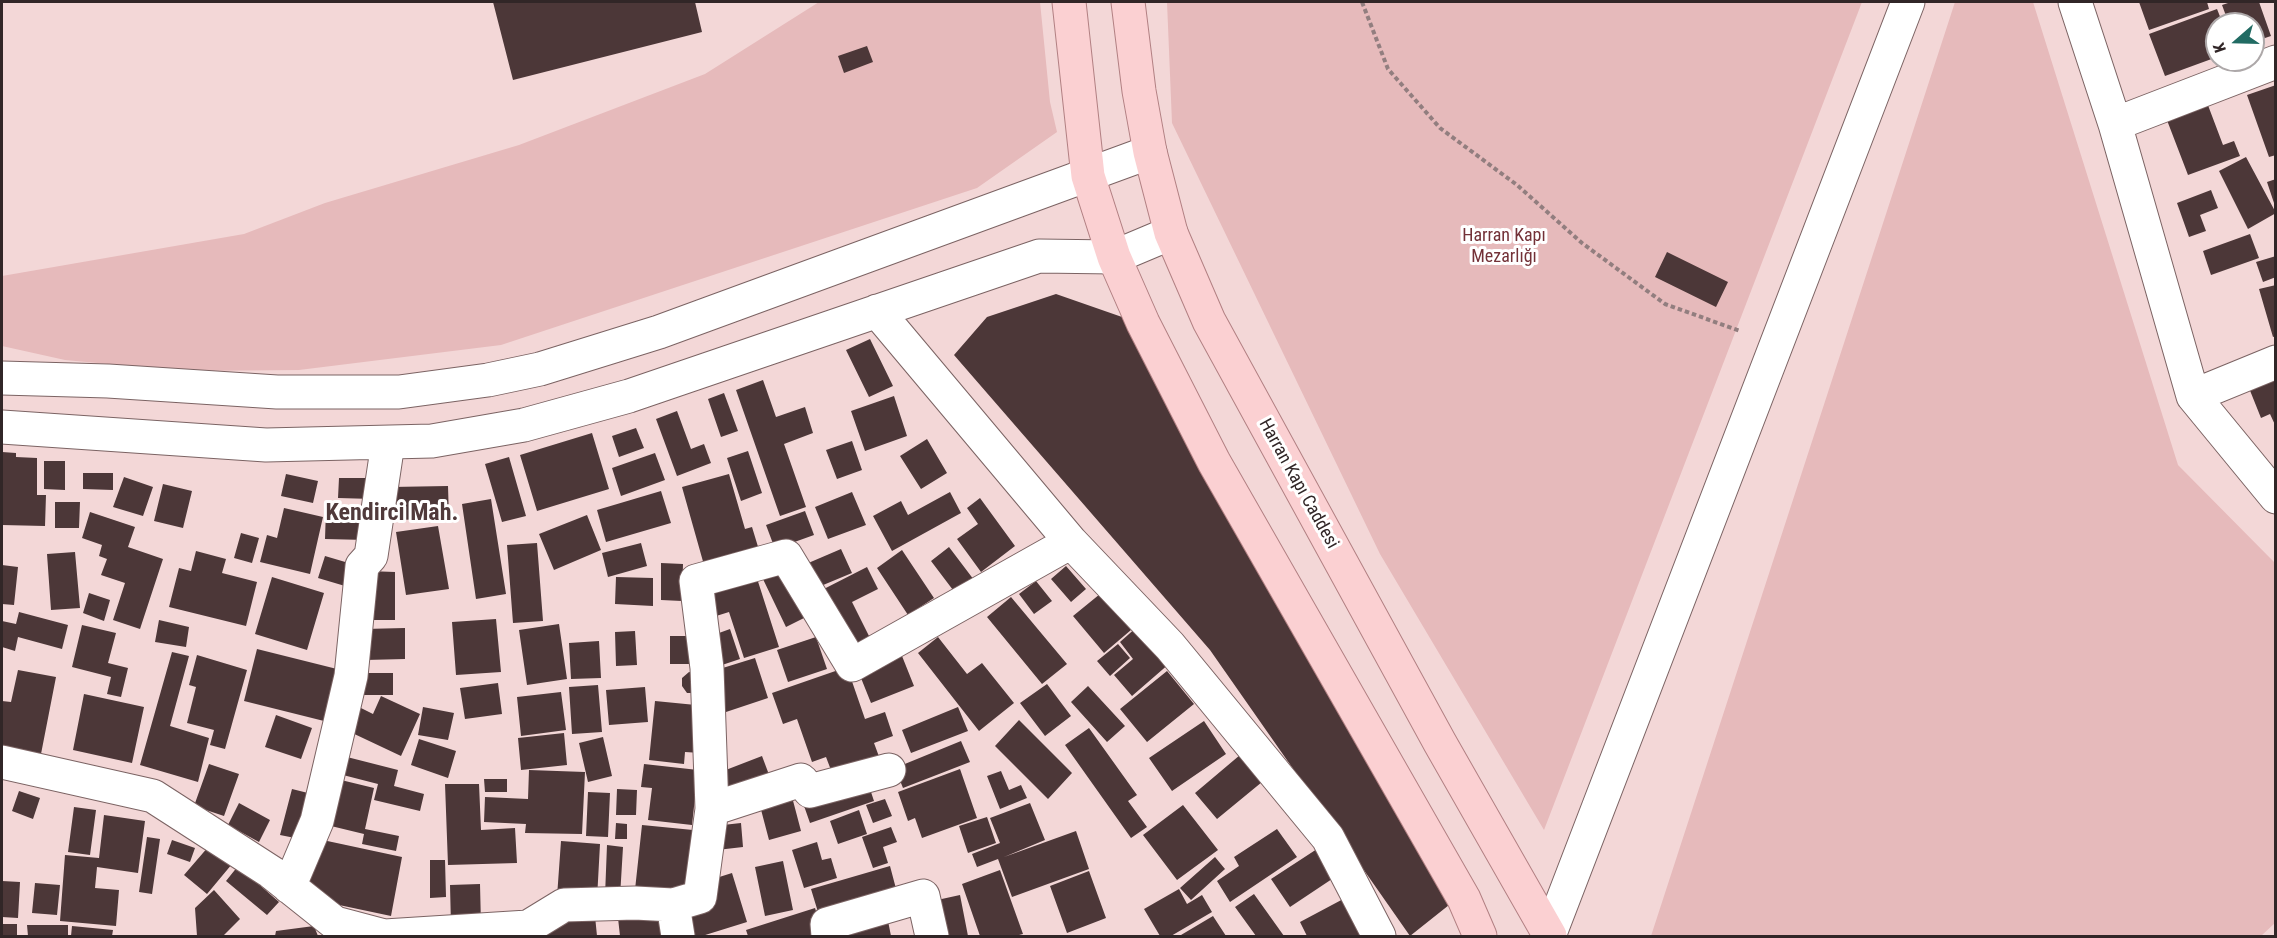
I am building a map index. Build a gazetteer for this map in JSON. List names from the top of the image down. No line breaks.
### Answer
{"streets":{"main road":["Harran Kapı Caddesi"]},"districts":["Kendirci Mah."],"parks":["Harran Kapı Mezarlığı"],"north":"left"}
